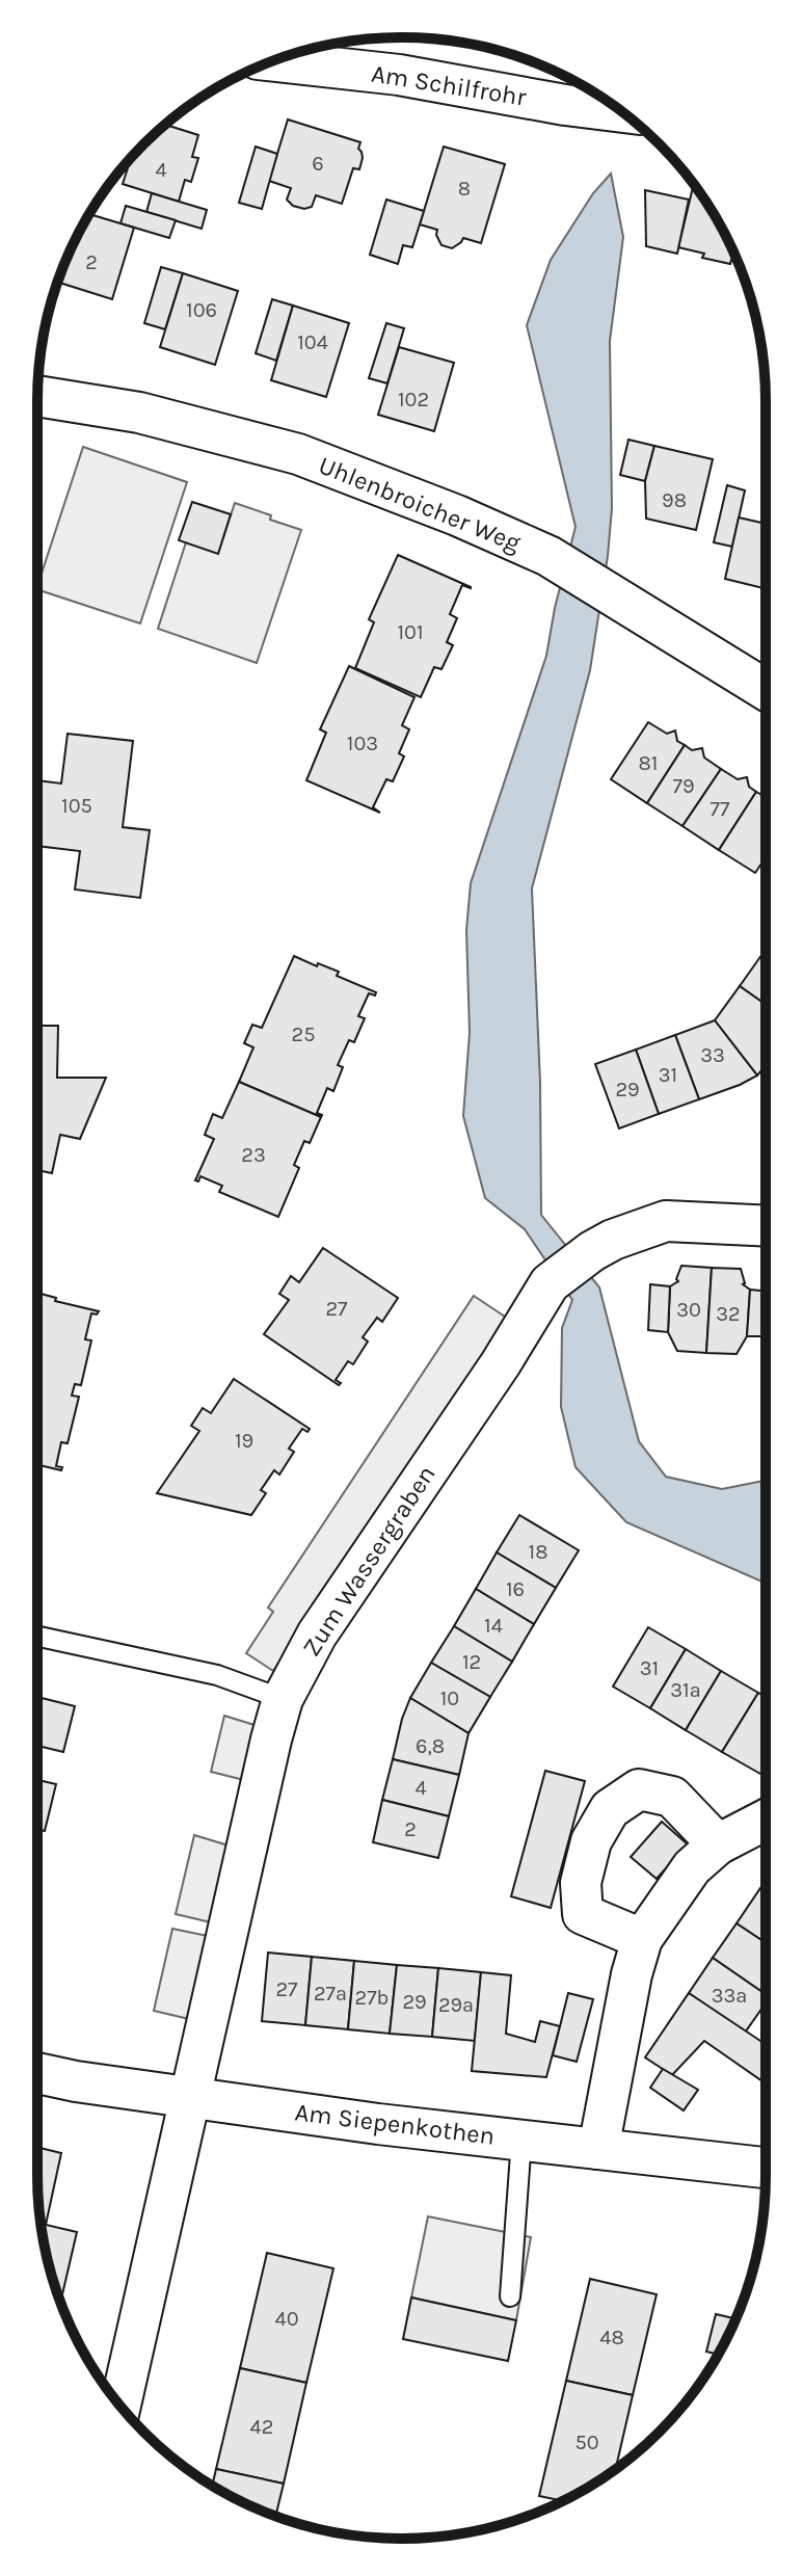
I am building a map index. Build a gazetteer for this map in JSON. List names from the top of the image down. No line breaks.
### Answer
{"streets":{"street":["Am Schilfrohr","Uhlenbroicher Weg","Zum Wassergraben","Am Siepenkothen"]},"crossings":[["Zum Wassergraben","Am Siepenkothen"]],"house_numbers":["6","4","8","2","106","104","102","98","101","103","81","79","105","77","25","33","31","29","23","27","30","32","19","18","16","14","12","31","31a","10","6,8","4","2","27","27a","33a","27b","29","29a","40","48","42","50"]}
